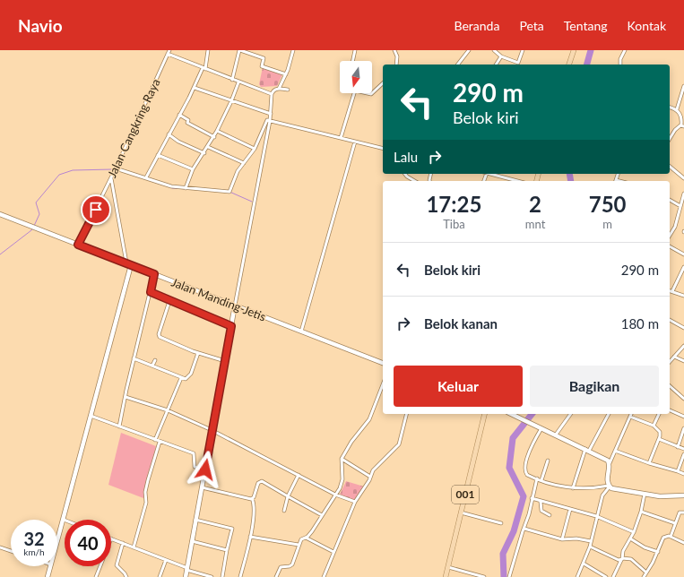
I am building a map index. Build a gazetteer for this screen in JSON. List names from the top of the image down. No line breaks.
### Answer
{"streets":{"main road":["Jalan Manding-Jetis","001"],"street":["Jalan Cangkring Raya"]},"crossings":[["Jalan Cangkring Raya","Jalan Manding-Jetis"]],"north":"bottom","page":{"header":"Navio","nav":["Beranda","Peta","Tentang","Kontak"],"turn":["290 m","Belok kiri"],"then":"Lalu","eta":["17:25","Tiba","2","mnt","750","m"],"list":[{"name":"Belok kiri","value":"290 m"},{"name":"Belok kanan","value":"180 m"}],"buttons":["Keluar","Bagikan"],"speed":"32 km/h","limit":"40"}}
